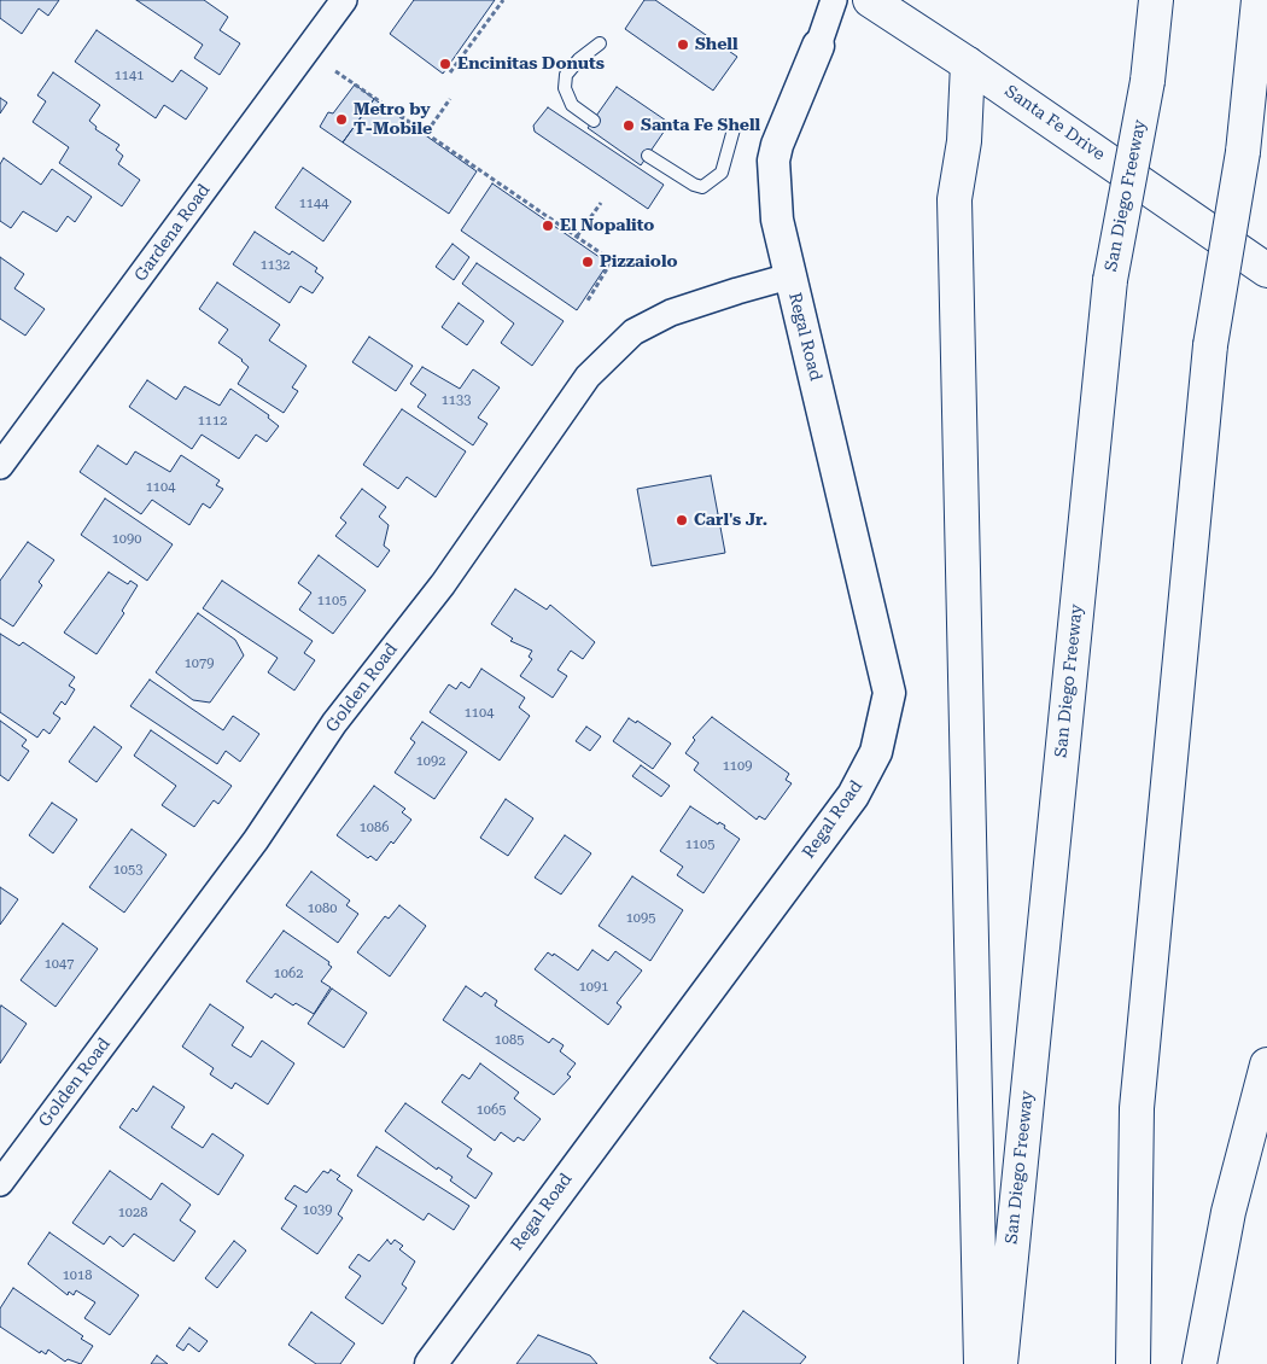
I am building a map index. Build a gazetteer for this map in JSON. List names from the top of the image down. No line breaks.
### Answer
{"streets":{"main road":["Santa Fe Drive","San Diego Freeway"],"street":["Gardena Road","Regal Road","Golden Road"]},"crossings":[["Regal Road","Golden Road"]],"places":["Shell","Encinitas Donuts","Metro by T-Mobile","Santa Fe Shell","El Nopalito","Pizzaiolo","Carl's Jr."],"house_numbers":["1141","1144","1132","1133","1112","1104","1090","1105","1079","1104","1092","1109","1086","1105","1053","1080","1095","1047","1062","1091","1085","1065","1039","1028","1018"]}
